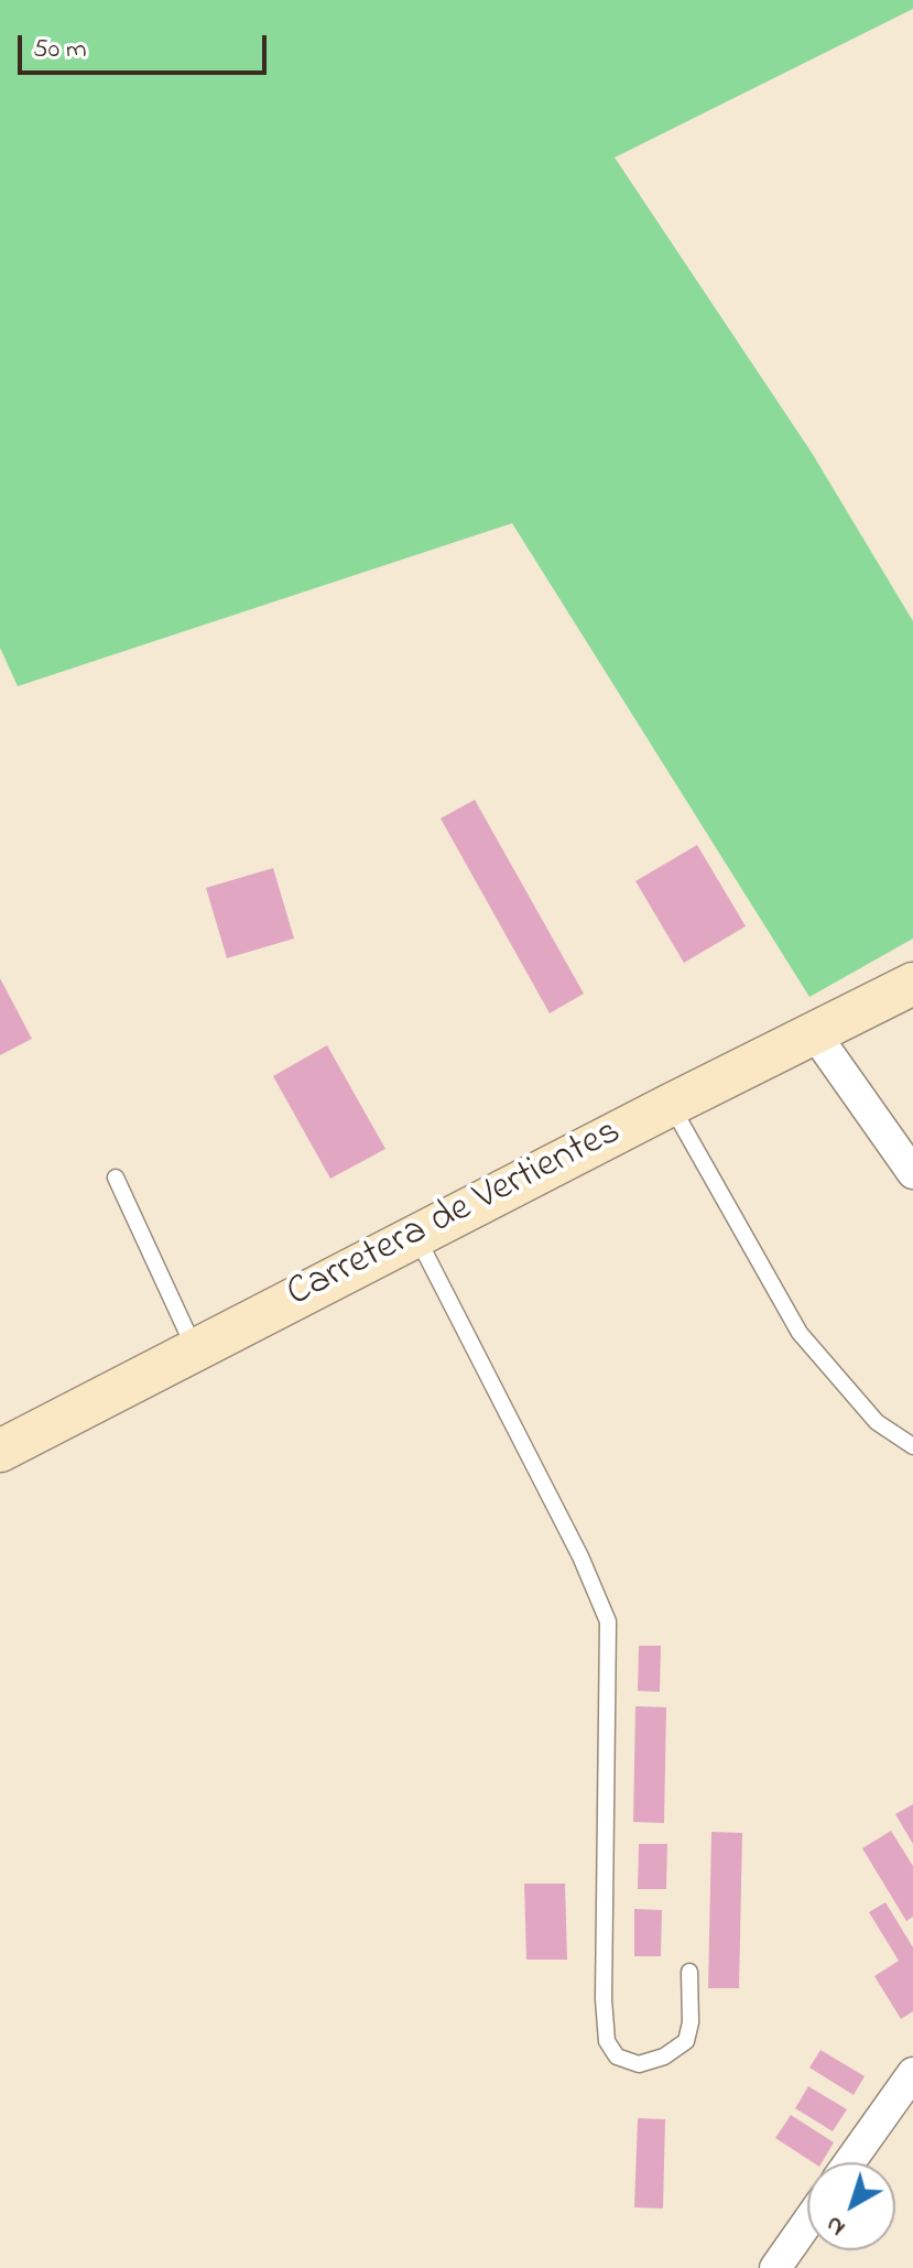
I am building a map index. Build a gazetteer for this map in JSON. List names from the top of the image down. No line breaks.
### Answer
{"streets":{"main road":["Carretera de Vertientes"]},"scale_bar":"50 m","north":"bottom left"}
